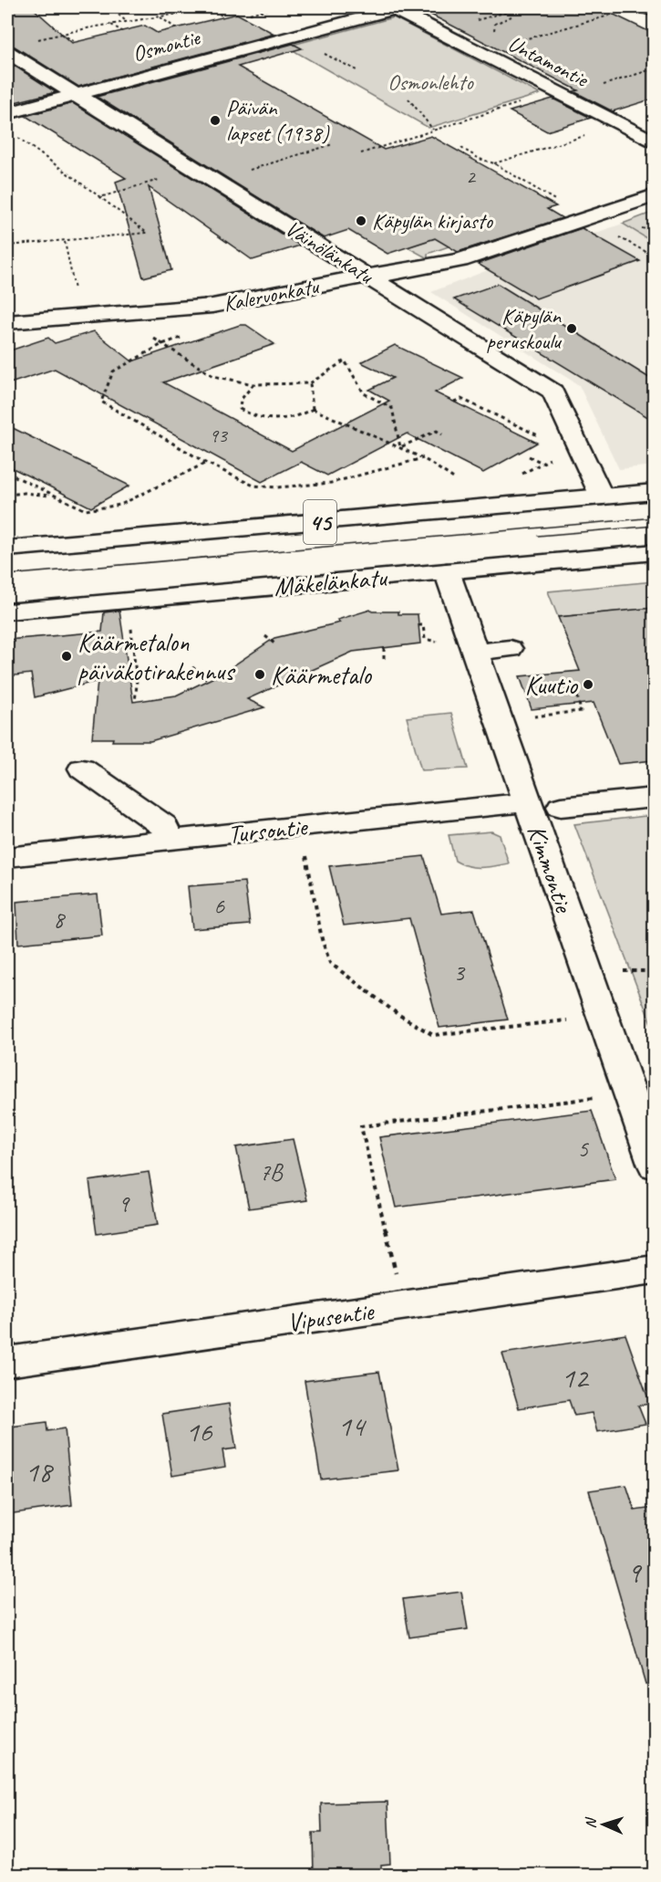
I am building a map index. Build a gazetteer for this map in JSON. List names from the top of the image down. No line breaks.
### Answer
{"streets":{"street":["Osmontie","Untamontie","Väinölänkatu","Kalervonkatu","45","Mäkelänkatu","Tursontie","Kimmontie","Vipusentie"]},"crossings":[["Osmontie","Untamontie"],["Osmontie","Väinölänkatu"],["Väinölänkatu","Kalervonkatu"],["Väinölänkatu","45"],["Mäkelänkatu","Kimmontie"],["Tursontie","Kimmontie"]],"parks":["Osmonlehto"],"places":["Päivän lapset (1938)","Käpylän kirjasto","Käpylän peruskoulu","Käärmetalon päiväkotirakennus","Käärmetalo","Kuutio"],"house_numbers":["2","93","6","8","3","5","7B","9","12","14","16","18","9"],"north":"left"}
